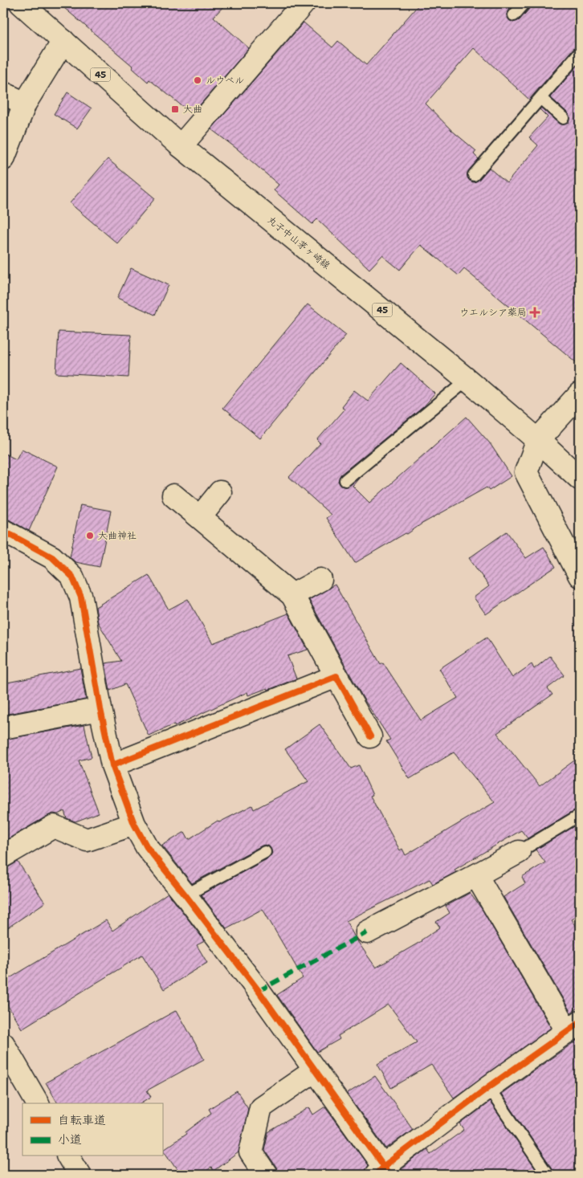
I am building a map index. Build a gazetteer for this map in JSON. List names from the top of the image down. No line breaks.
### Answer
{"streets":{"street":["45","丸子中山茅ヶ崎線"]},"places":{"other":["ルウベル","大曲神社"],"transit":["大曲"],"health":["ウエルシア薬局"]},"legend":["自転車道","小道"]}
